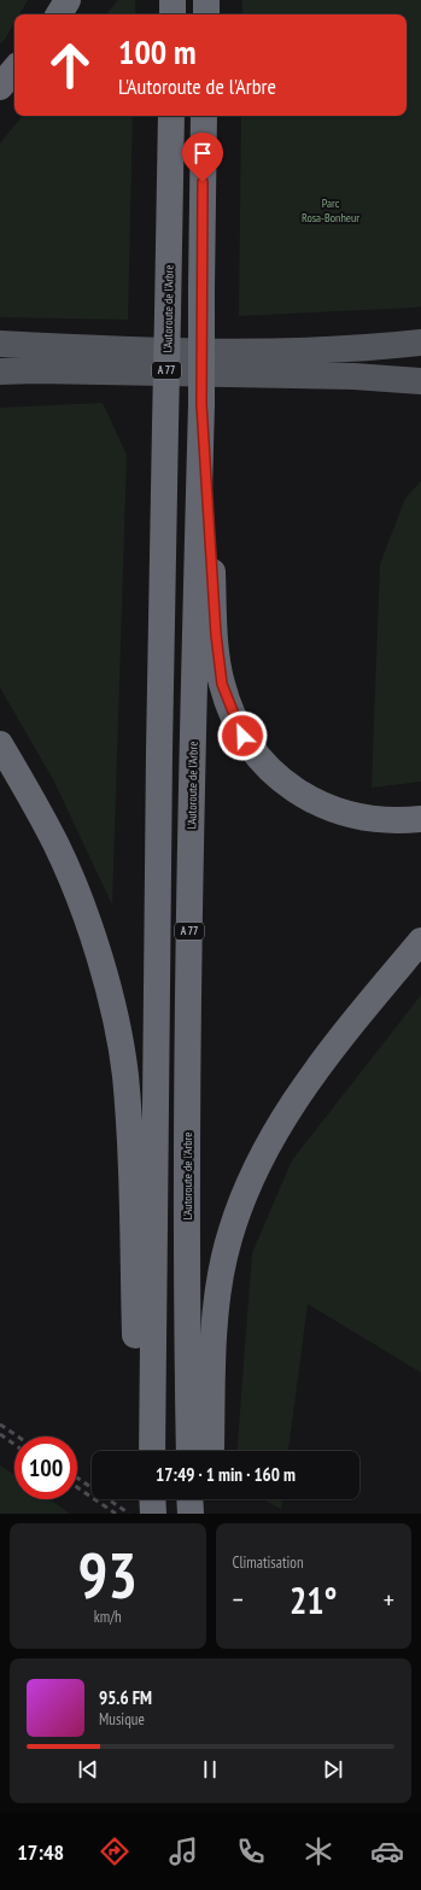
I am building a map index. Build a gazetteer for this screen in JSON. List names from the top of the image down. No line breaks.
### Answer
{"streets":{"highway":["L'Autoroute de l'Arbre","A 77"]},"parks":["Parc Rosa-Bonheur"],"page":{"turn":["100 m","L'Autoroute de l'Arbre"],"limit":"100","trip":"17:49 · 1 min · 160 m","tile":[["93","km/h"],"Climatisation"],"heat":["−","21°","+"],"song":["95.6 FM","Musique"],"tabs":"17:48"}}
